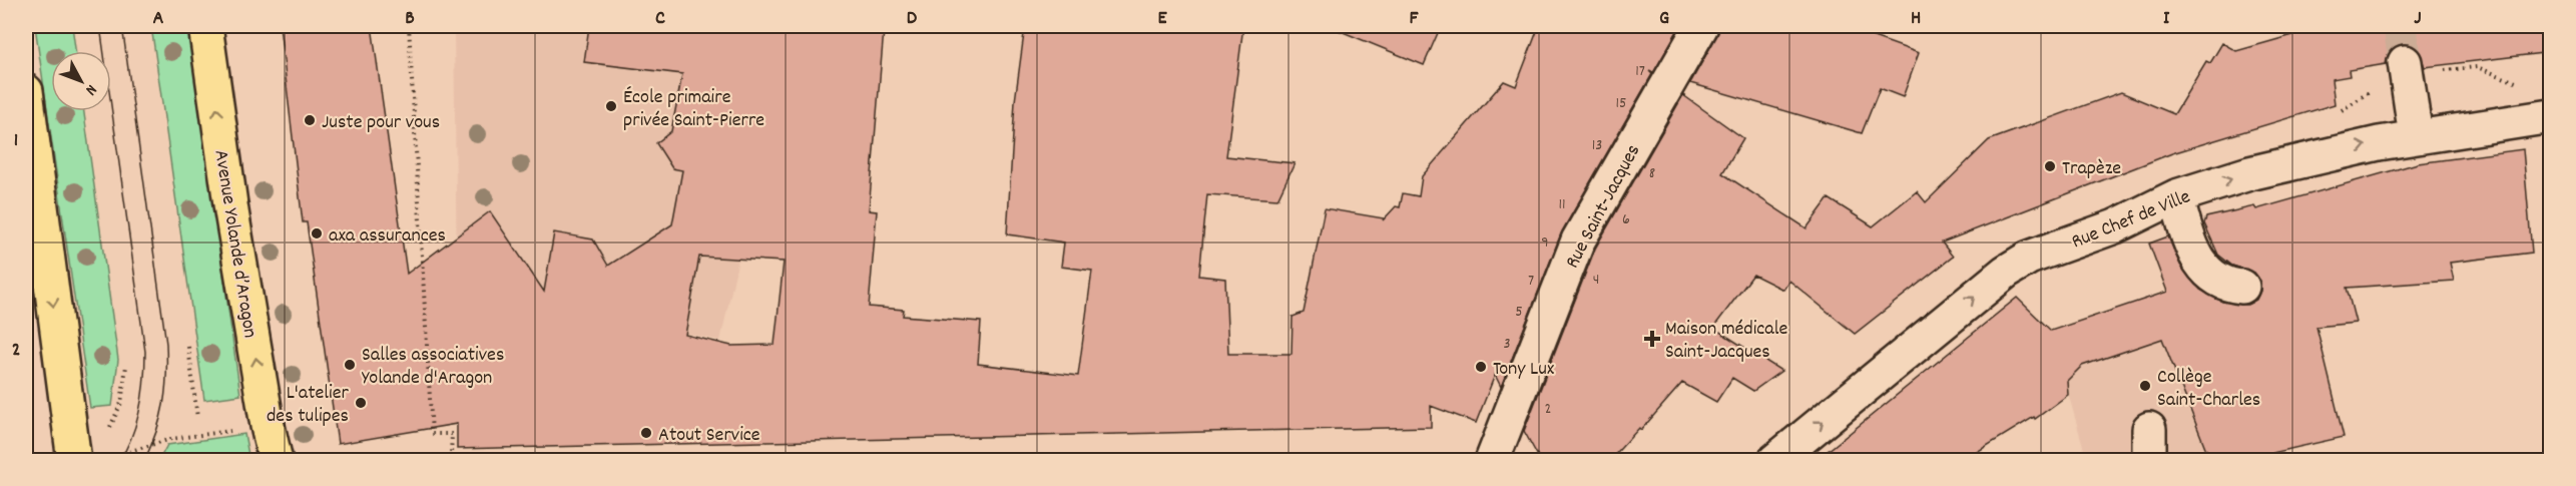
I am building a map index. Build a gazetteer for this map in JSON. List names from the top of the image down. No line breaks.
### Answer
{"streets":{"main road":["Avenue Yolande d’Aragon"],"street":["Rue Saint-Jacques","Rue Chef de Ville"]},"one_way":["Rue Chef de Ville"],"places":{"other":["École primaire privée Saint-Pierre","Juste pour vous","Trapèze","axa assurances","Salles associatives Yolande d'Aragon","Tony Lux","Collège Saint-Charles","L'atelier des tulipes","Atout Service"],"health":["Maison médicale Saint-Jacques"]},"house_numbers":["17","15","13","8","11","6","9","4","7","5","3","2"],"north":"bottom right","grid":{"columns":["A","B","C","D","E","F","G","H","I","J"],"rows":["1","2"]}}
